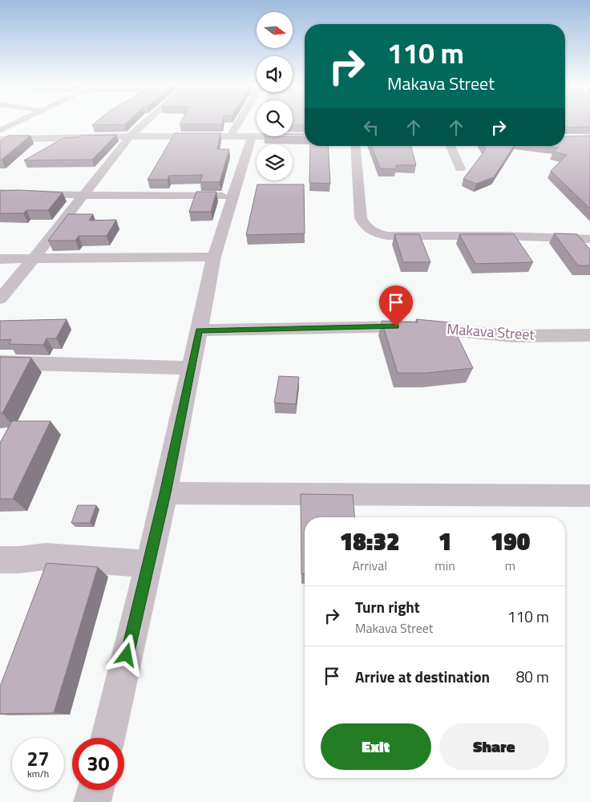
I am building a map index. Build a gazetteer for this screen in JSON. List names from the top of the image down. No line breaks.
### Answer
{"streets":{"street":["Makava Street"]},"north":"right","page":{"turn":["110 m","Makava Street"],"eta":["18:32","Arrival","1","min","190","m"],"list":[{"name":"Turn right","note":"Makava Street","value":"110 m"},{"name":"Arrive at destination","value":"80 m"}],"buttons":["Exit","Share"],"speed":"27 km/h","limit":"30"}}
